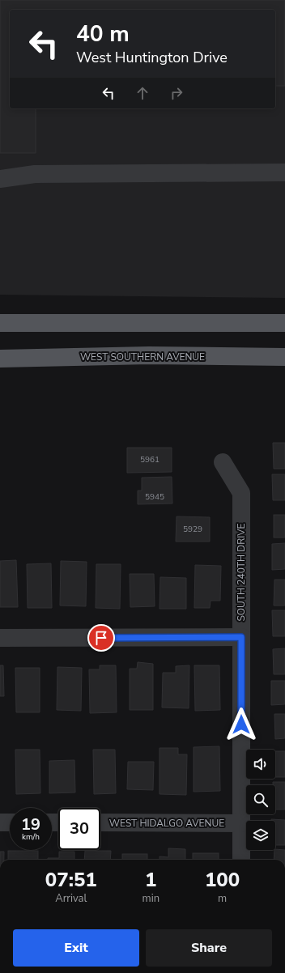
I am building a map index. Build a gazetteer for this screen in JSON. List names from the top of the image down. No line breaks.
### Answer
{"streets":{"main road":["WEST SOUTHERN AVENUE"],"street":["SOUTH 240TH DRIVE","WEST HIDALGO AVENUE"]},"crossings":[["SOUTH 240TH DRIVE","WEST HIDALGO AVENUE"]],"house_numbers":["5961","5945","5929"],"page":{"turn":["40 m","West Huntington Drive"],"speed":"19 km/h","limit":"30","eta":["07:51","Arrival","1","min","100","m"],"buttons":["Exit","Share"]}}
